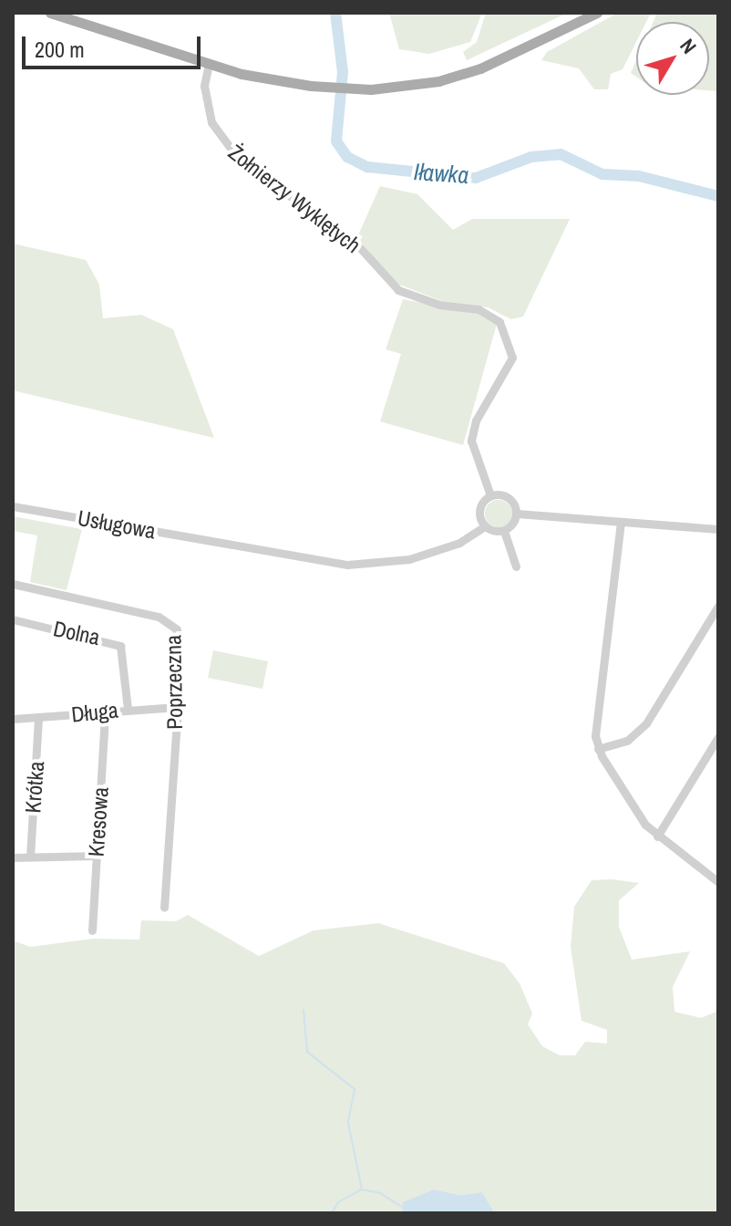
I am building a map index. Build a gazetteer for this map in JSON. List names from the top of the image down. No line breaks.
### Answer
{"streets":{"street":["Żołnierzy Wyklętych","Usługowa","Dolna","Poprzeczna","Długa","Krótka","Kresowa"]},"crossings":[["Żołnierzy Wyklętych","Usługowa"],["Dolna","Długa"],["Poprzeczna","Długa"],["Długa","Krótka"],["Długa","Kresowa"]],"water":["Iławka"],"scale_bar":"200 m","north":"top right"}
